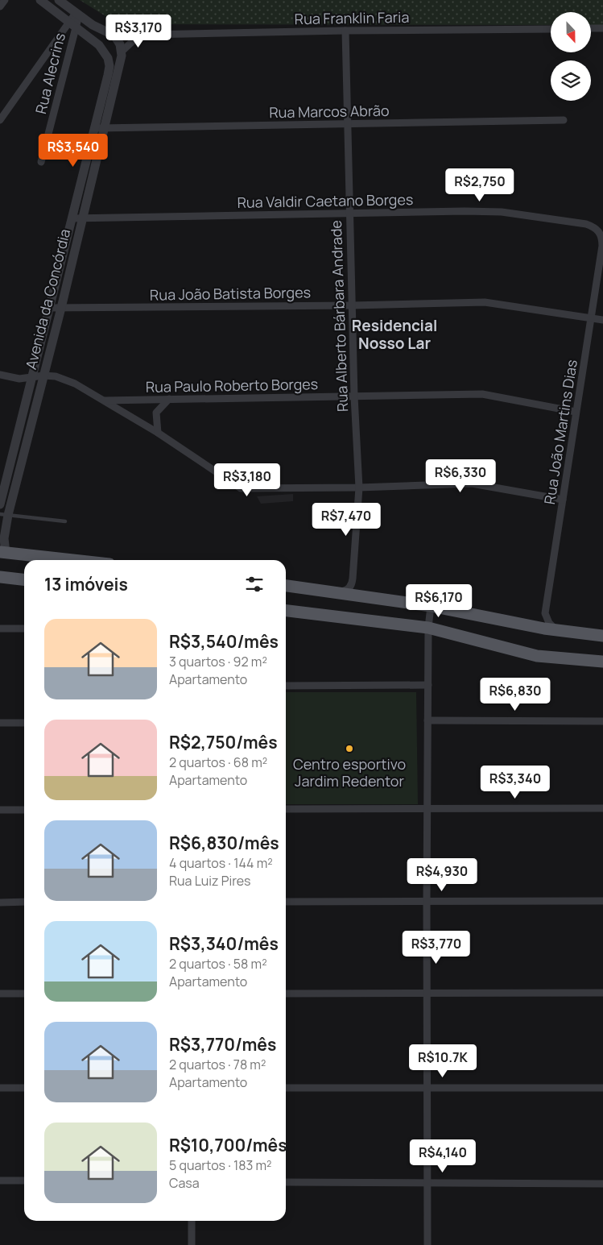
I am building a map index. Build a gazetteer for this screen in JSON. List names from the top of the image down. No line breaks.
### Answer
{"streets":{"street":["Rua Franklin Faria","Rua Alecrins","Rua Marcos Abrão","Rua Valdir Caetano Borges","Rua João Batista Borges","Avenida da Concórdia","Rua Alberto Bárbara Andrade","Rua Paulo Roberto Borges","Rua João Martins Dias"]},"crossings":[["Rua Franklin Faria","Avenida da Concórdia"],["Rua Franklin Faria","Rua Alberto Bárbara Andrade"],["Rua Alecrins","Avenida da Concórdia"],["Rua Marcos Abrão","Avenida da Concórdia"],["Rua Marcos Abrão","Rua Alberto Bárbara Andrade"],["Rua Valdir Caetano Borges","Avenida da Concórdia"],["Rua Valdir Caetano Borges","Rua Alberto Bárbara Andrade"],["Rua Valdir Caetano Borges","Rua João Martins Dias"],["Rua João Batista Borges","Avenida da Concórdia"],["Rua João Batista Borges","Rua Alberto Bárbara Andrade"],["Rua João Batista Borges","Rua João Martins Dias"],["Rua Alberto Bárbara Andrade","Rua Paulo Roberto Borges"],["Rua Paulo Roberto Borges","Rua João Martins Dias"]],"districts":["Residencial Nosso Lar"],"places":["Centro esportivo Jardim Redentor"],"north":"bottom","page":{"price":["R$3,170","R$3,540","R$2,750","R$6,330","R$3,180","R$7,470","R$6,170","R$6,830","R$3,340","R$4,930","R$3,770","R$10.7K","R$4,140"],"heading":"13 imóveis","list":[{"name":"R$3,540/mês","note":"3 quartos · 92 m² · Apartamento"},{"name":"R$2,750/mês","note":"2 quartos · 68 m² · Apartamento"},{"name":"R$6,830/mês","note":"4 quartos · 144 m² · Rua Luiz Pires"},{"name":"R$3,340/mês","note":"2 quartos · 58 m² · Apartamento"},{"name":"R$3,770/mês","note":"2 quartos · 78 m² · Apartamento"},{"name":"R$10,700/mês","note":"5 quartos · 183 m² · Casa"}]}}
